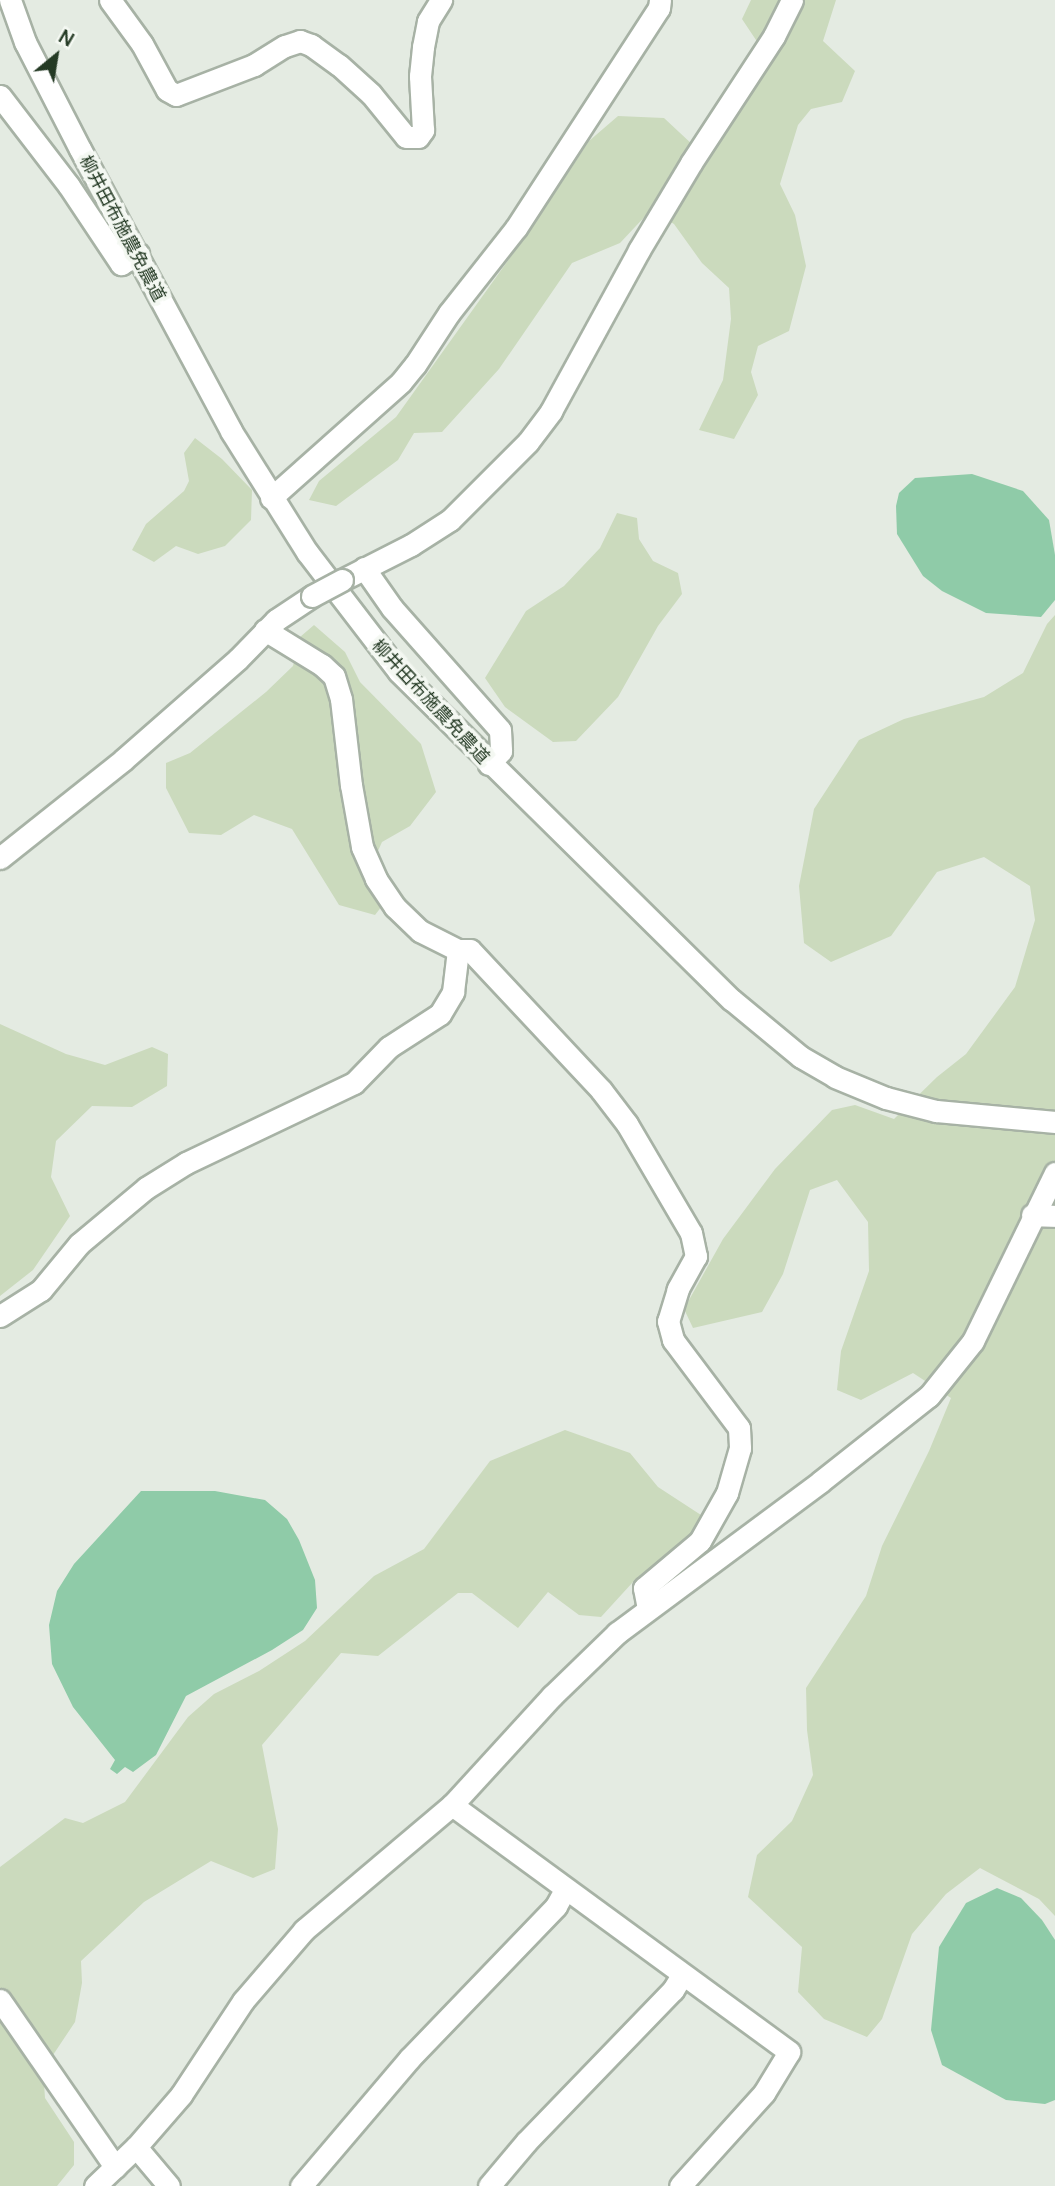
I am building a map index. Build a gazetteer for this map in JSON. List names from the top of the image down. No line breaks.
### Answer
{"streets":{"street":["柳井田布施農免農道"]},"north":"top right"}
